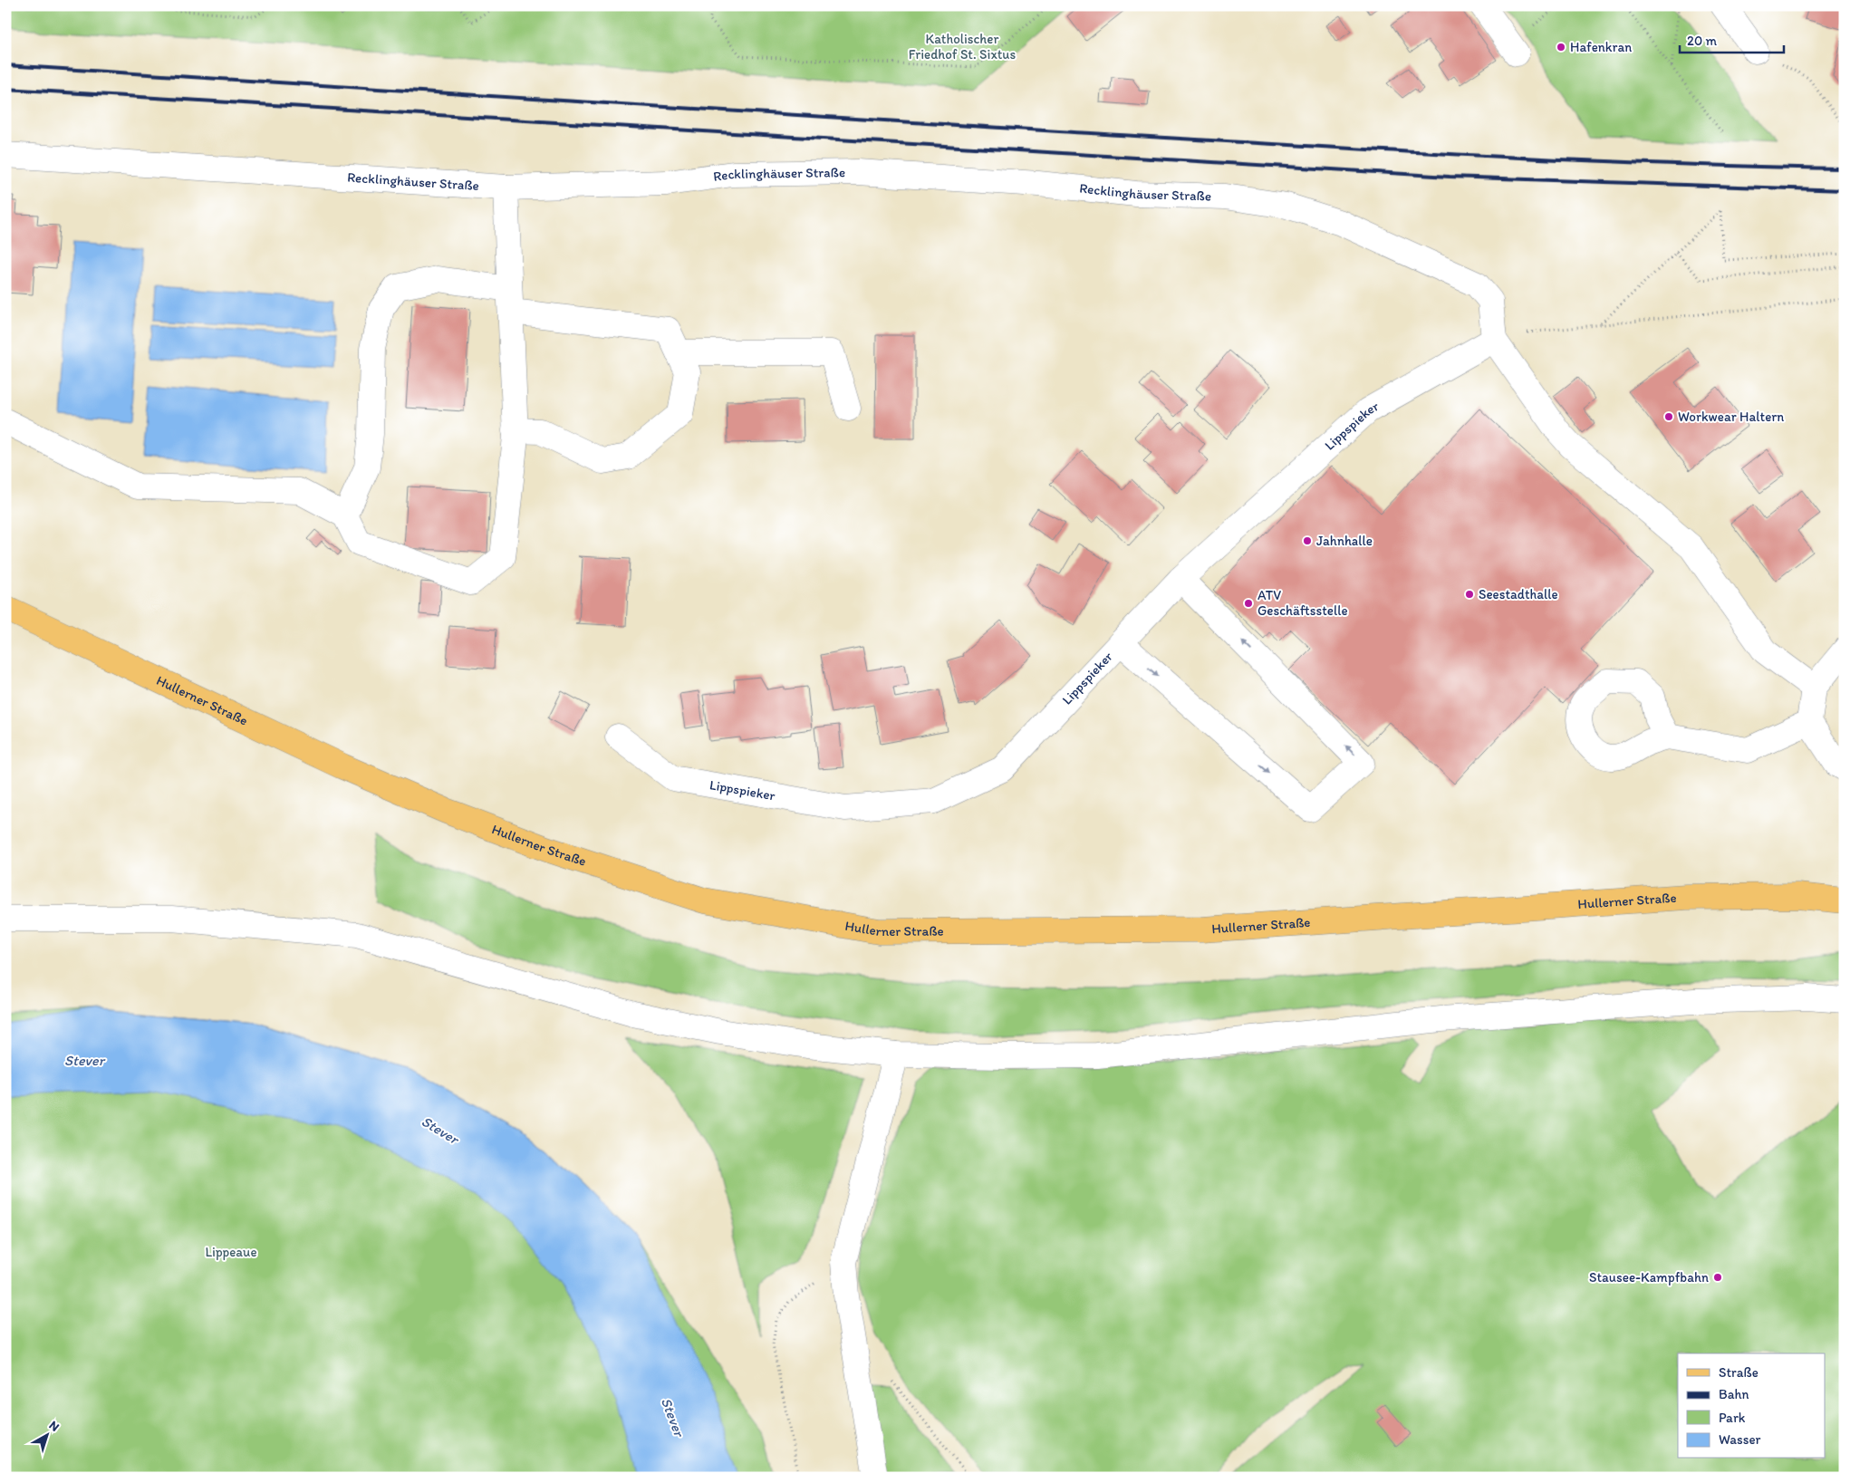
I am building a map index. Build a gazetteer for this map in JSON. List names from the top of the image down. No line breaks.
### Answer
{"streets":{"main road":["Hullerner Straße"],"street":["Recklinghäuser Straße","Lippspieker"]},"crossings":[["Recklinghäuser Straße","Lippspieker"]],"water":["Stever"],"parks":["Katholischer Friedhof St. Sixtus","Lippeaue"],"places":["Hafenkran","Workwear Haltern","Jahnhalle","Seestadthalle","ATV Geschäftsstelle","Stausee-Kampfbahn"],"legend":["Straße","Bahn","Park","Wasser"],"scale_bar":"20 m","north":"top right"}
